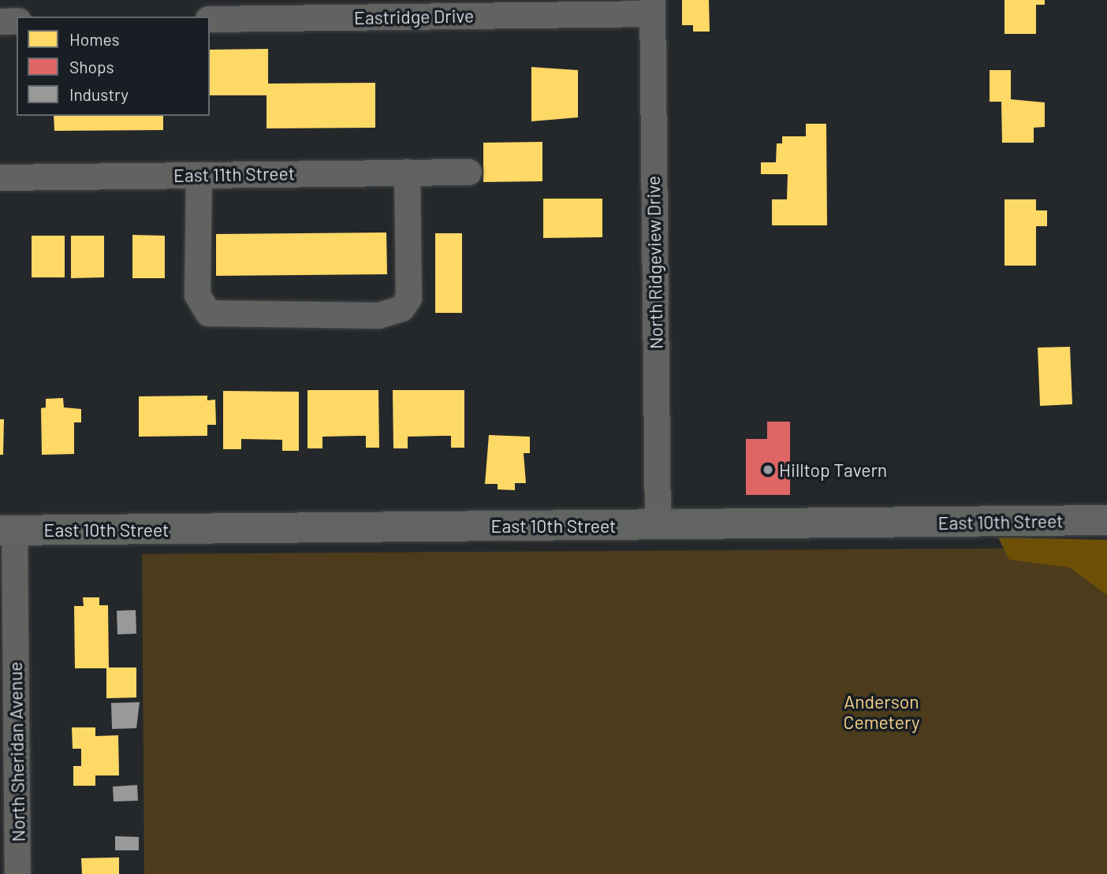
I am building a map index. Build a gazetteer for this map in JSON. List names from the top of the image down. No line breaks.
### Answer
{"streets":{"main road":["East 10th Street"],"street":["Eastridge Drive","East 11th Street","North Ridgeview Drive","North Sheridan Avenue"]},"crossings":[["Eastridge Drive","North Ridgeview Drive"],["North Ridgeview Drive","East 10th Street"],["East 10th Street","North Sheridan Avenue"]],"parks":["Anderson Cemetery"],"places":["Hilltop Tavern"],"legend":["Homes","Shops","Industry"]}
